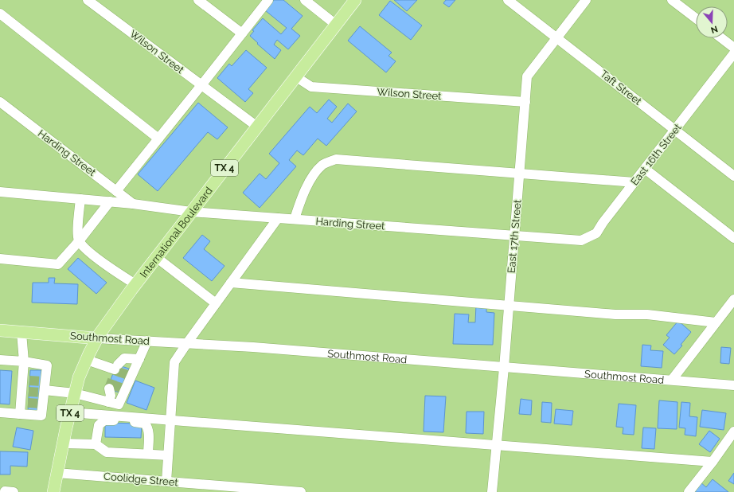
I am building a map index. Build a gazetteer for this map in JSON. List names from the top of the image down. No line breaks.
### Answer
{"streets":{"main road":["TX 4","International Boulevard","Southmost Road"],"street":["Wilson Street","Taft Street","Harding Street","East 16th Street","East 17th Street","Coolidge Street"]},"crossings":[["Wilson Street","International Boulevard"],["Wilson Street","East 17th Street"],["Taft Street","East 16th Street"],["Taft Street","East 17th Street"],["Harding Street","East 16th Street"],["Harding Street","International Boulevard"],["Harding Street","East 17th Street"],["International Boulevard","Southmost Road"],["International Boulevard","Coolidge Street"],["East 17th Street","Southmost Road"]],"north":"bottom"}
